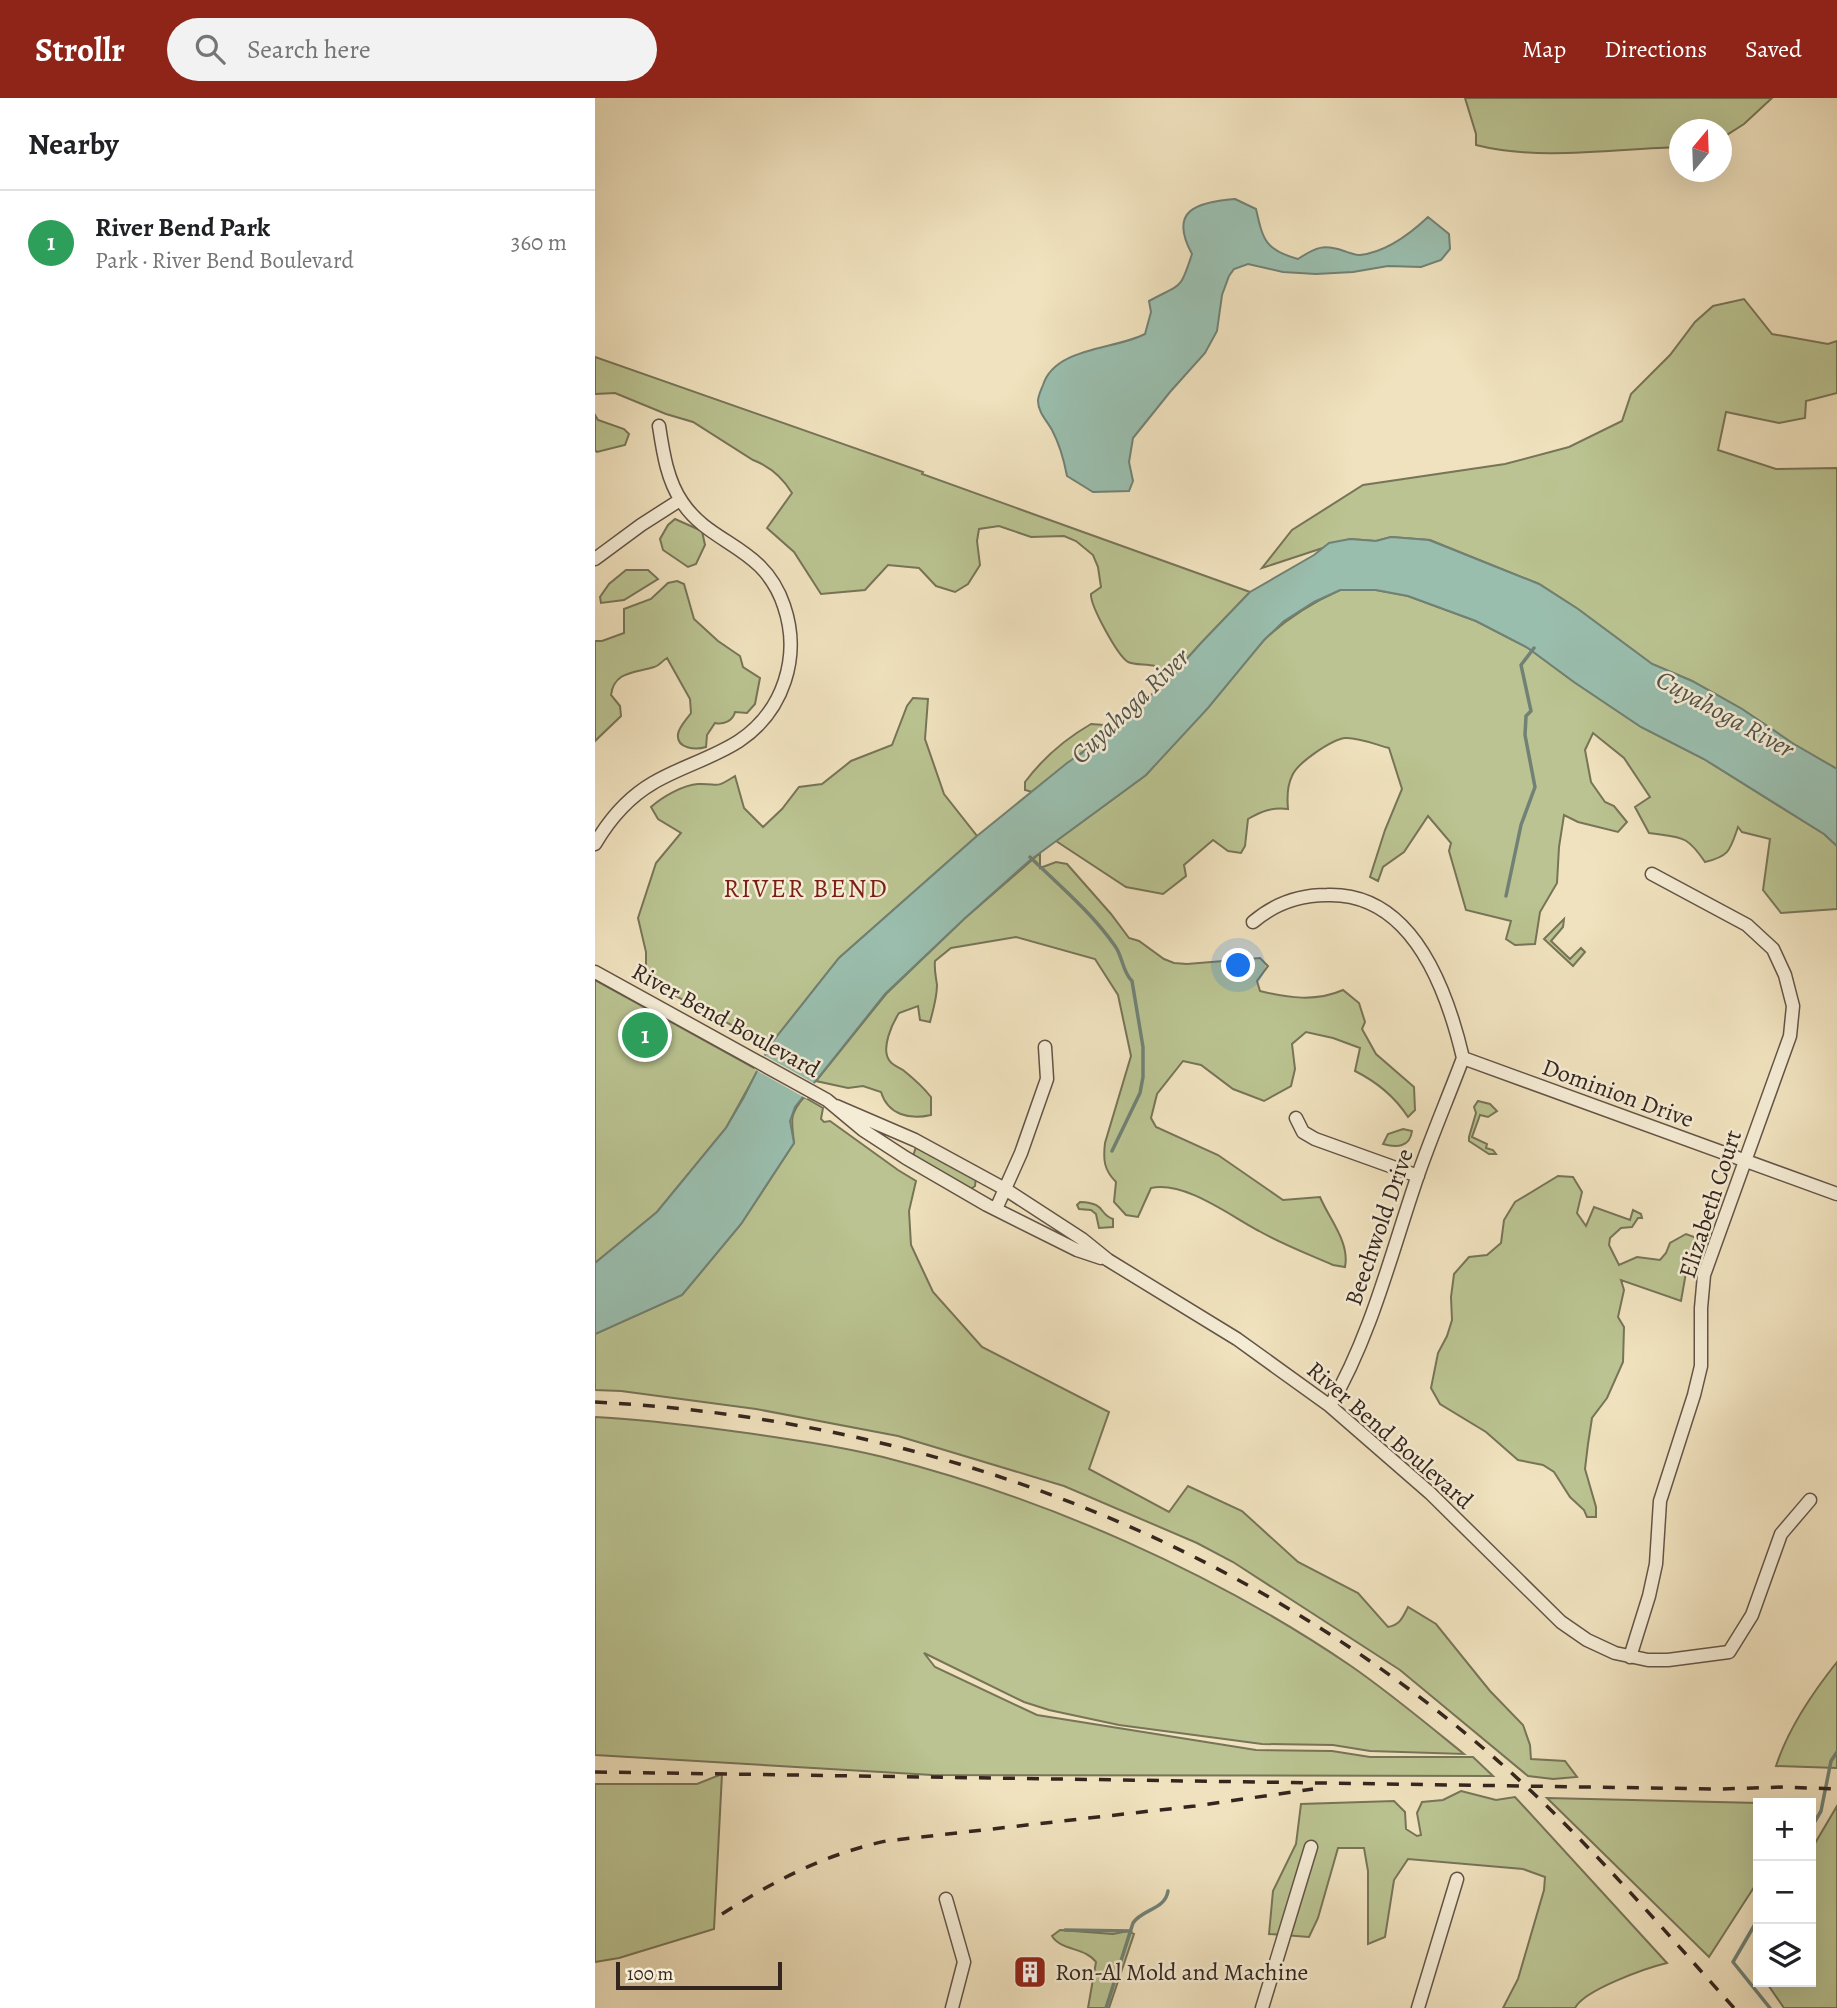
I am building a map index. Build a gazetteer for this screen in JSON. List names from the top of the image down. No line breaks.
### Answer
{"streets":{"street":["River Bend Boulevard","Dominion Drive","Elizabeth Court","Beechwold Drive"]},"crossings":[["River Bend Boulevard","Elizabeth Court"],["River Bend Boulevard","Beechwold Drive"],["Dominion Drive","Elizabeth Court"],["Dominion Drive","Beechwold Drive"]],"districts":["RIVER BEND"],"water":["Cuyahoga River"],"places":{"building":["Ron-Al Mold and Machine"]},"scale_bar":"100 m","north":"top","page":{"header":"Strollr","search":"Search here","nav":["Map","Directions","Saved"],"heading":"Nearby","list":[{"mark":"1","name":"River Bend Park","note":"Park · River Bend Boulevard","value":"360 m"}],"pins":"1","map_buttons":["+","−"],"scale":"100 m"}}
